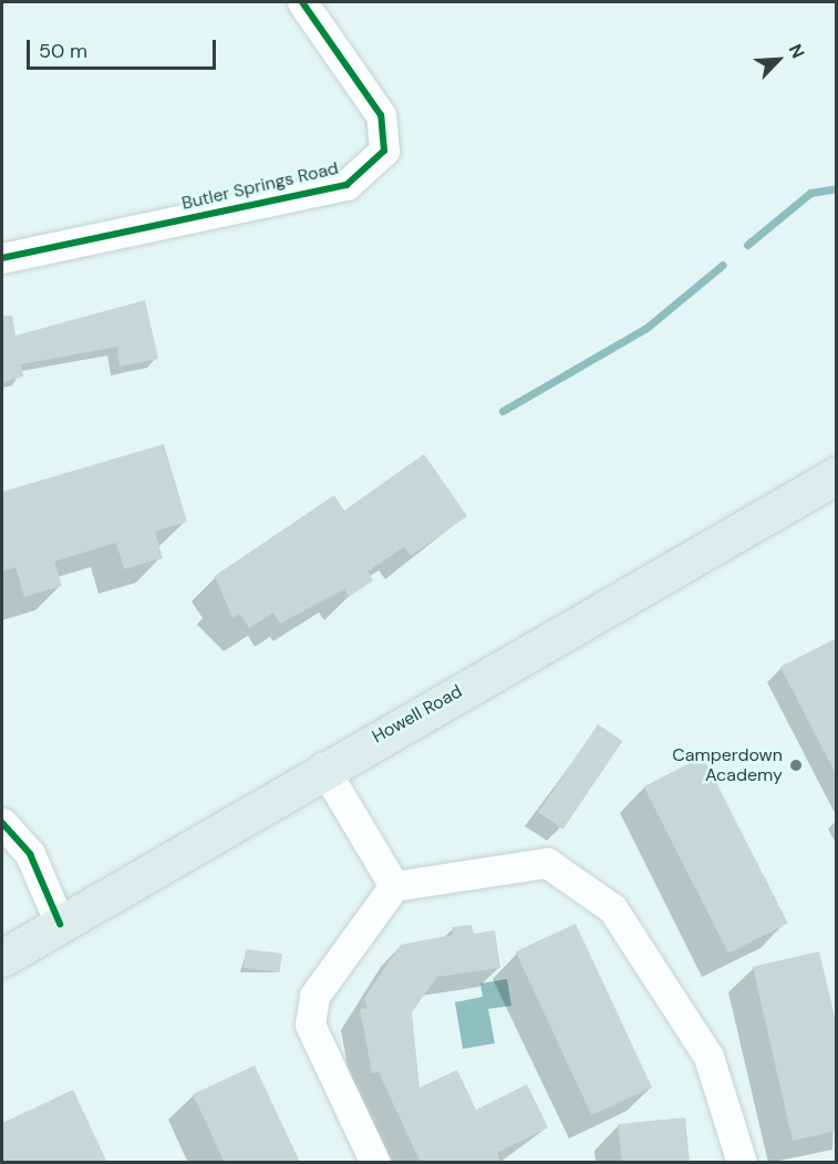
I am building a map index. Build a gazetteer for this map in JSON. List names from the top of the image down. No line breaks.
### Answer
{"streets":{"main road":["Howell Road"],"street":["Butler Springs Road"]},"places":["Camperdown Academy"],"scale_bar":"50 m","north":"top right"}
